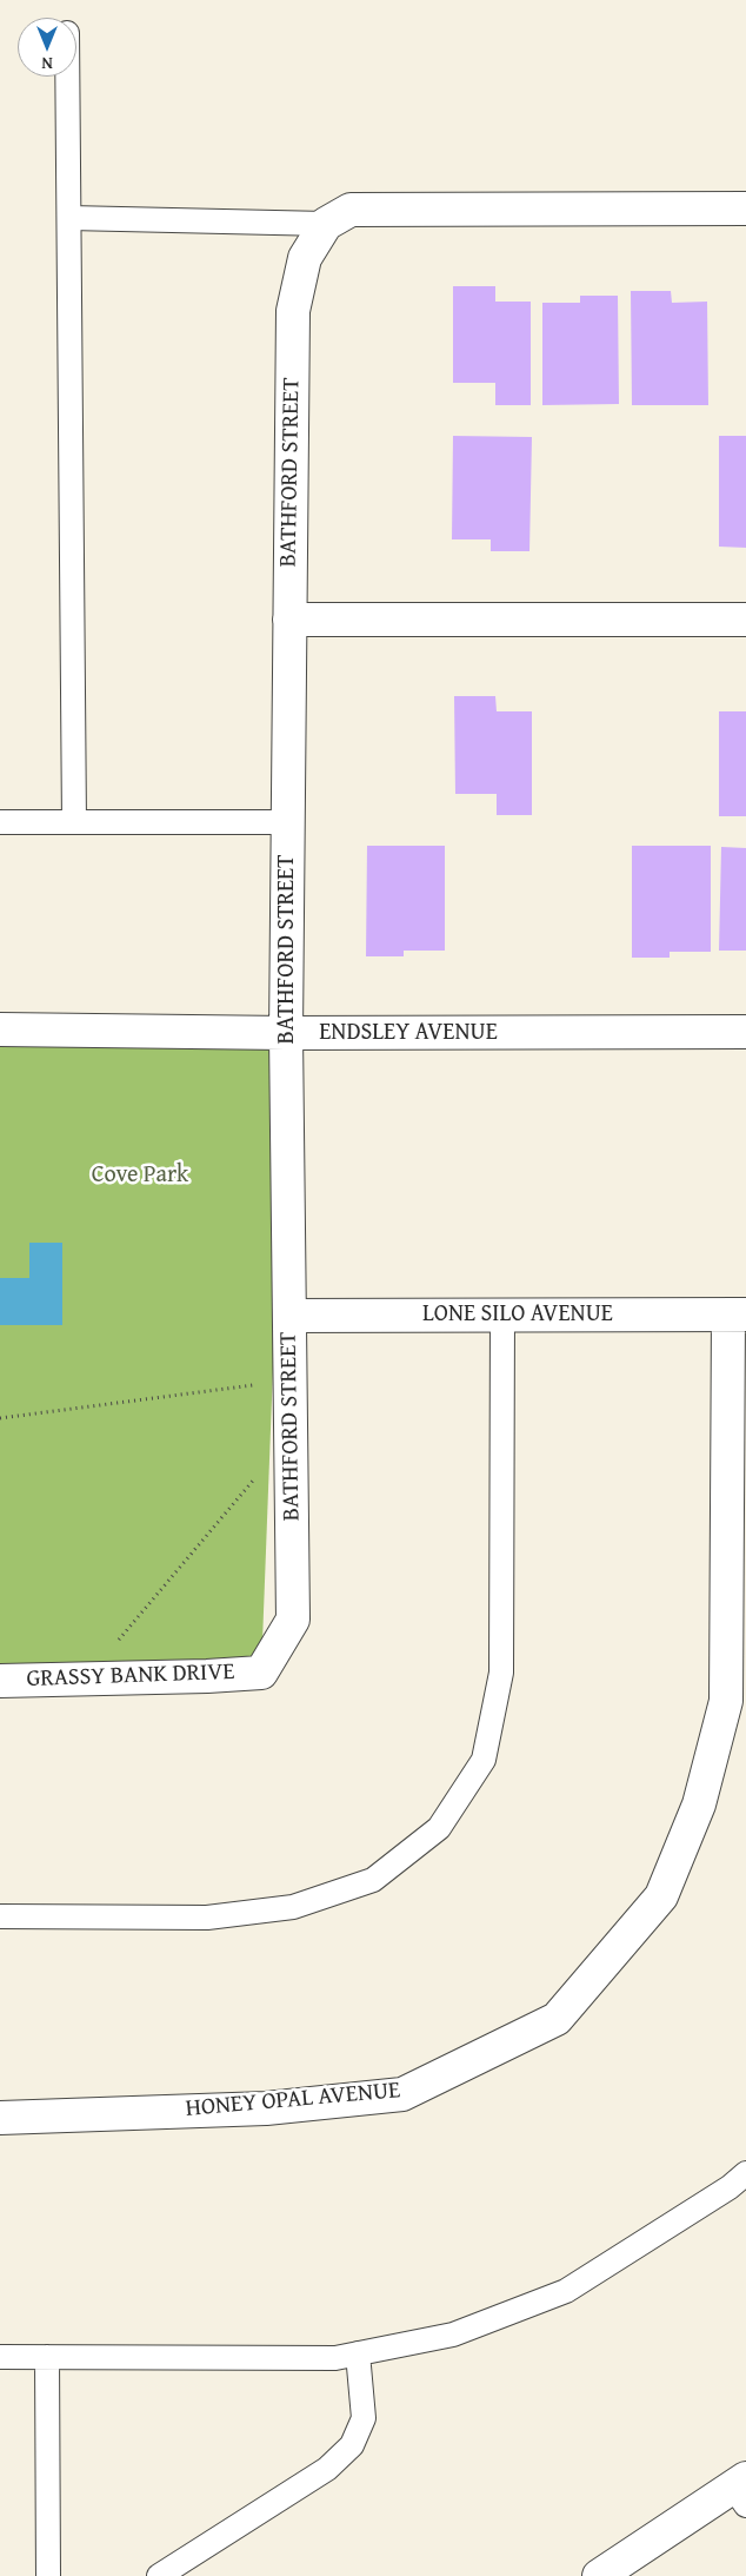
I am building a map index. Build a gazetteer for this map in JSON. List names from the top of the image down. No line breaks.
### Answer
{"streets":{"street":["BATHFORD STREET","ENDSLEY AVENUE","LONE SILO AVENUE","GRASSY BANK DRIVE","HONEY OPAL AVENUE"]},"crossings":[["BATHFORD STREET","ENDSLEY AVENUE"],["BATHFORD STREET","LONE SILO AVENUE"],["BATHFORD STREET","GRASSY BANK DRIVE"],["LONE SILO AVENUE","HONEY OPAL AVENUE"]],"parks":["Cove Park"],"north":"bottom"}
